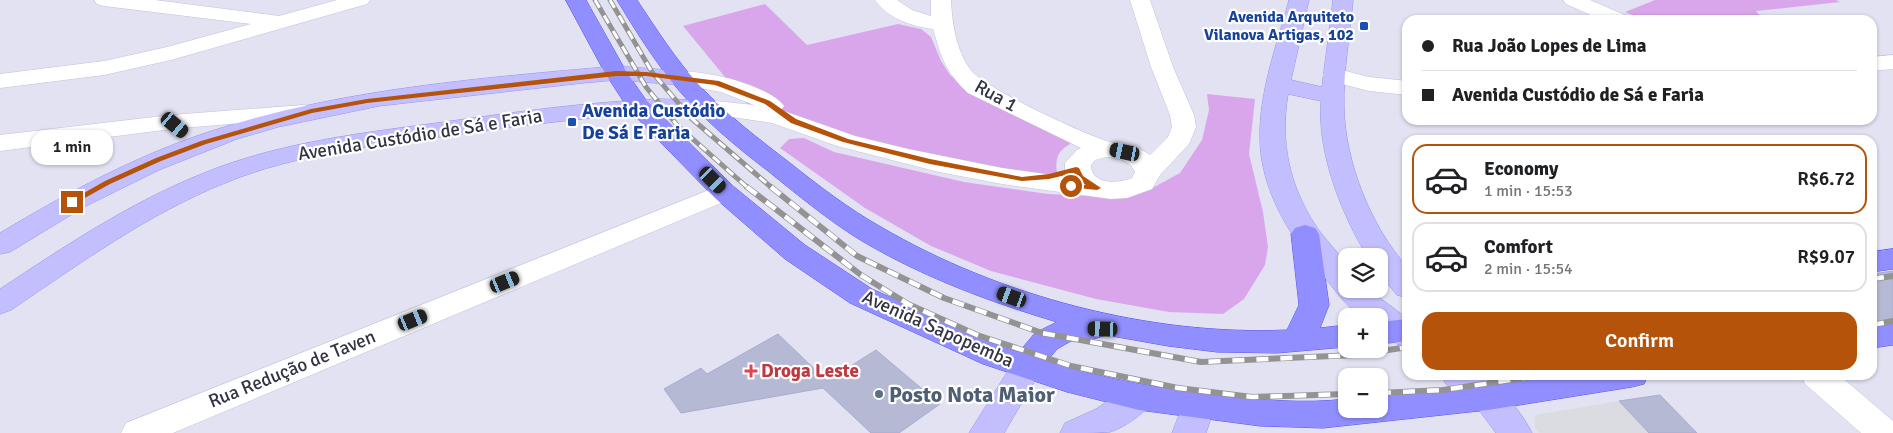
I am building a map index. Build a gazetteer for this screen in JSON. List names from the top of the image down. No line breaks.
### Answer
{"streets":{"main road":["Avenida Sapopemba"],"street":["Rua 1","Avenida Custódio de Sá e Faria","Rua Redução de Taven"]},"crossings":[["Avenida Custódio de Sá e Faria","Avenida Sapopemba"],["Avenida Sapopemba","Rua Redução de Taven"]],"places":{"transit":["Avenida Arquiteto Vilanova Artigas, 102","Avenida Custódio De Sá E Faria"],"health":["Droga Leste"],"other":["Posto Nota Maior"]},"page":{"banner":["Rua João Lopes de Lima","Avenida Custódio de Sá e Faria"],"bubble":"1 min","list":[{"name":"Economy","note":"1 min · 15:53","value":"R$6.72"},{"name":"Comfort","note":"2 min · 15:54","value":"R$9.07"}],"map_buttons":["+","−"],"buttons":"Confirm"}}
